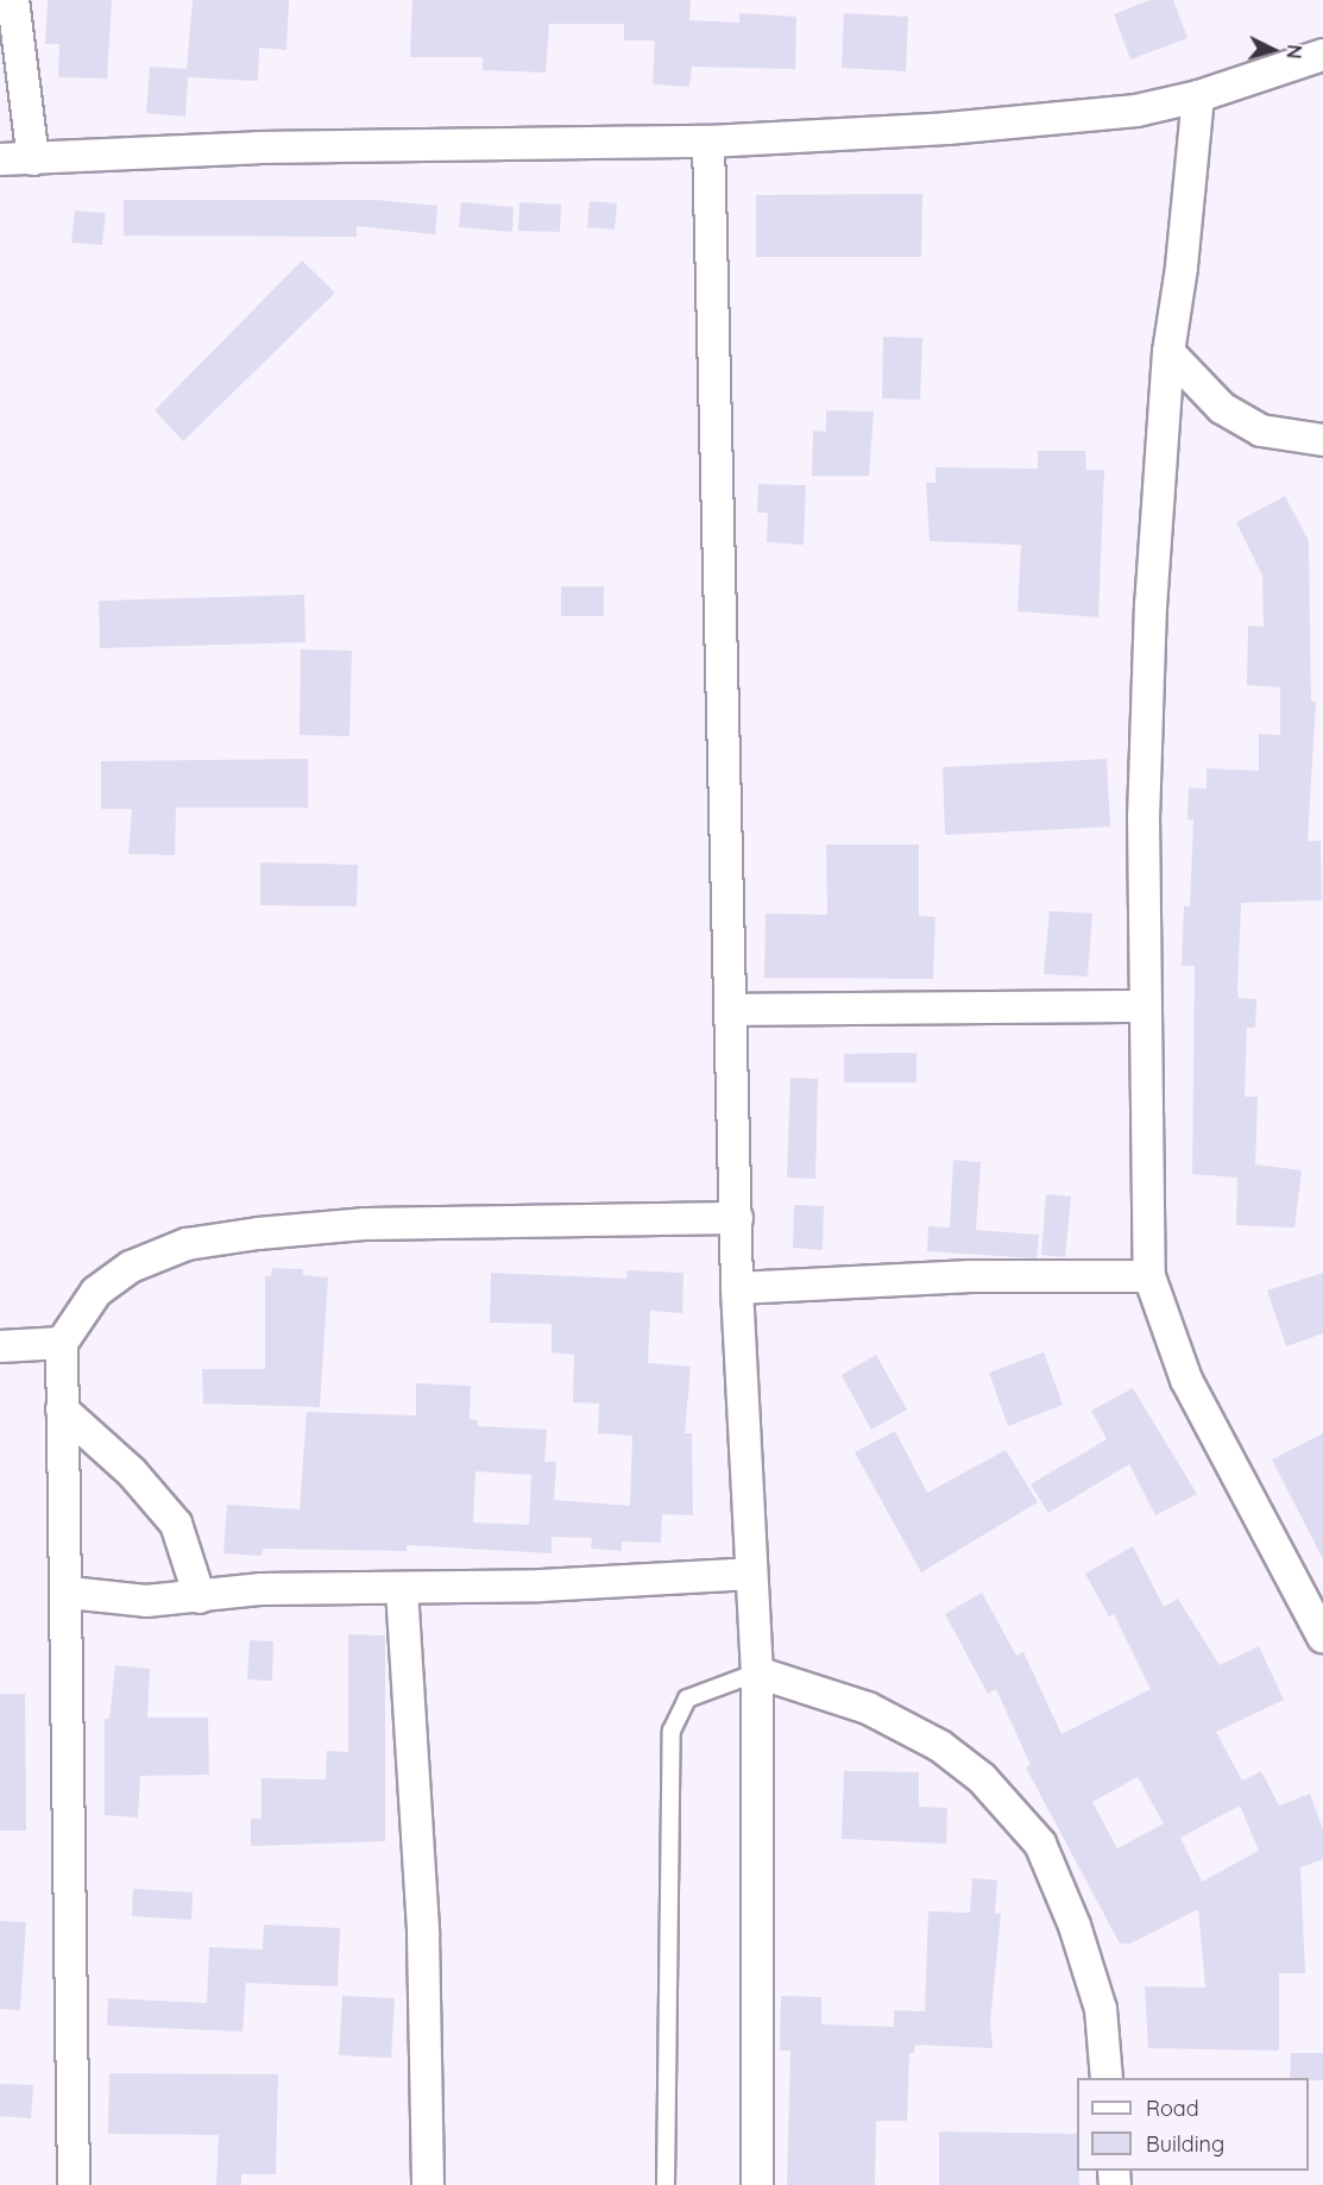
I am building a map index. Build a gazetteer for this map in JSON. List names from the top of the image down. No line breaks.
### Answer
{"legend":["Road","Building"],"north":"right"}
